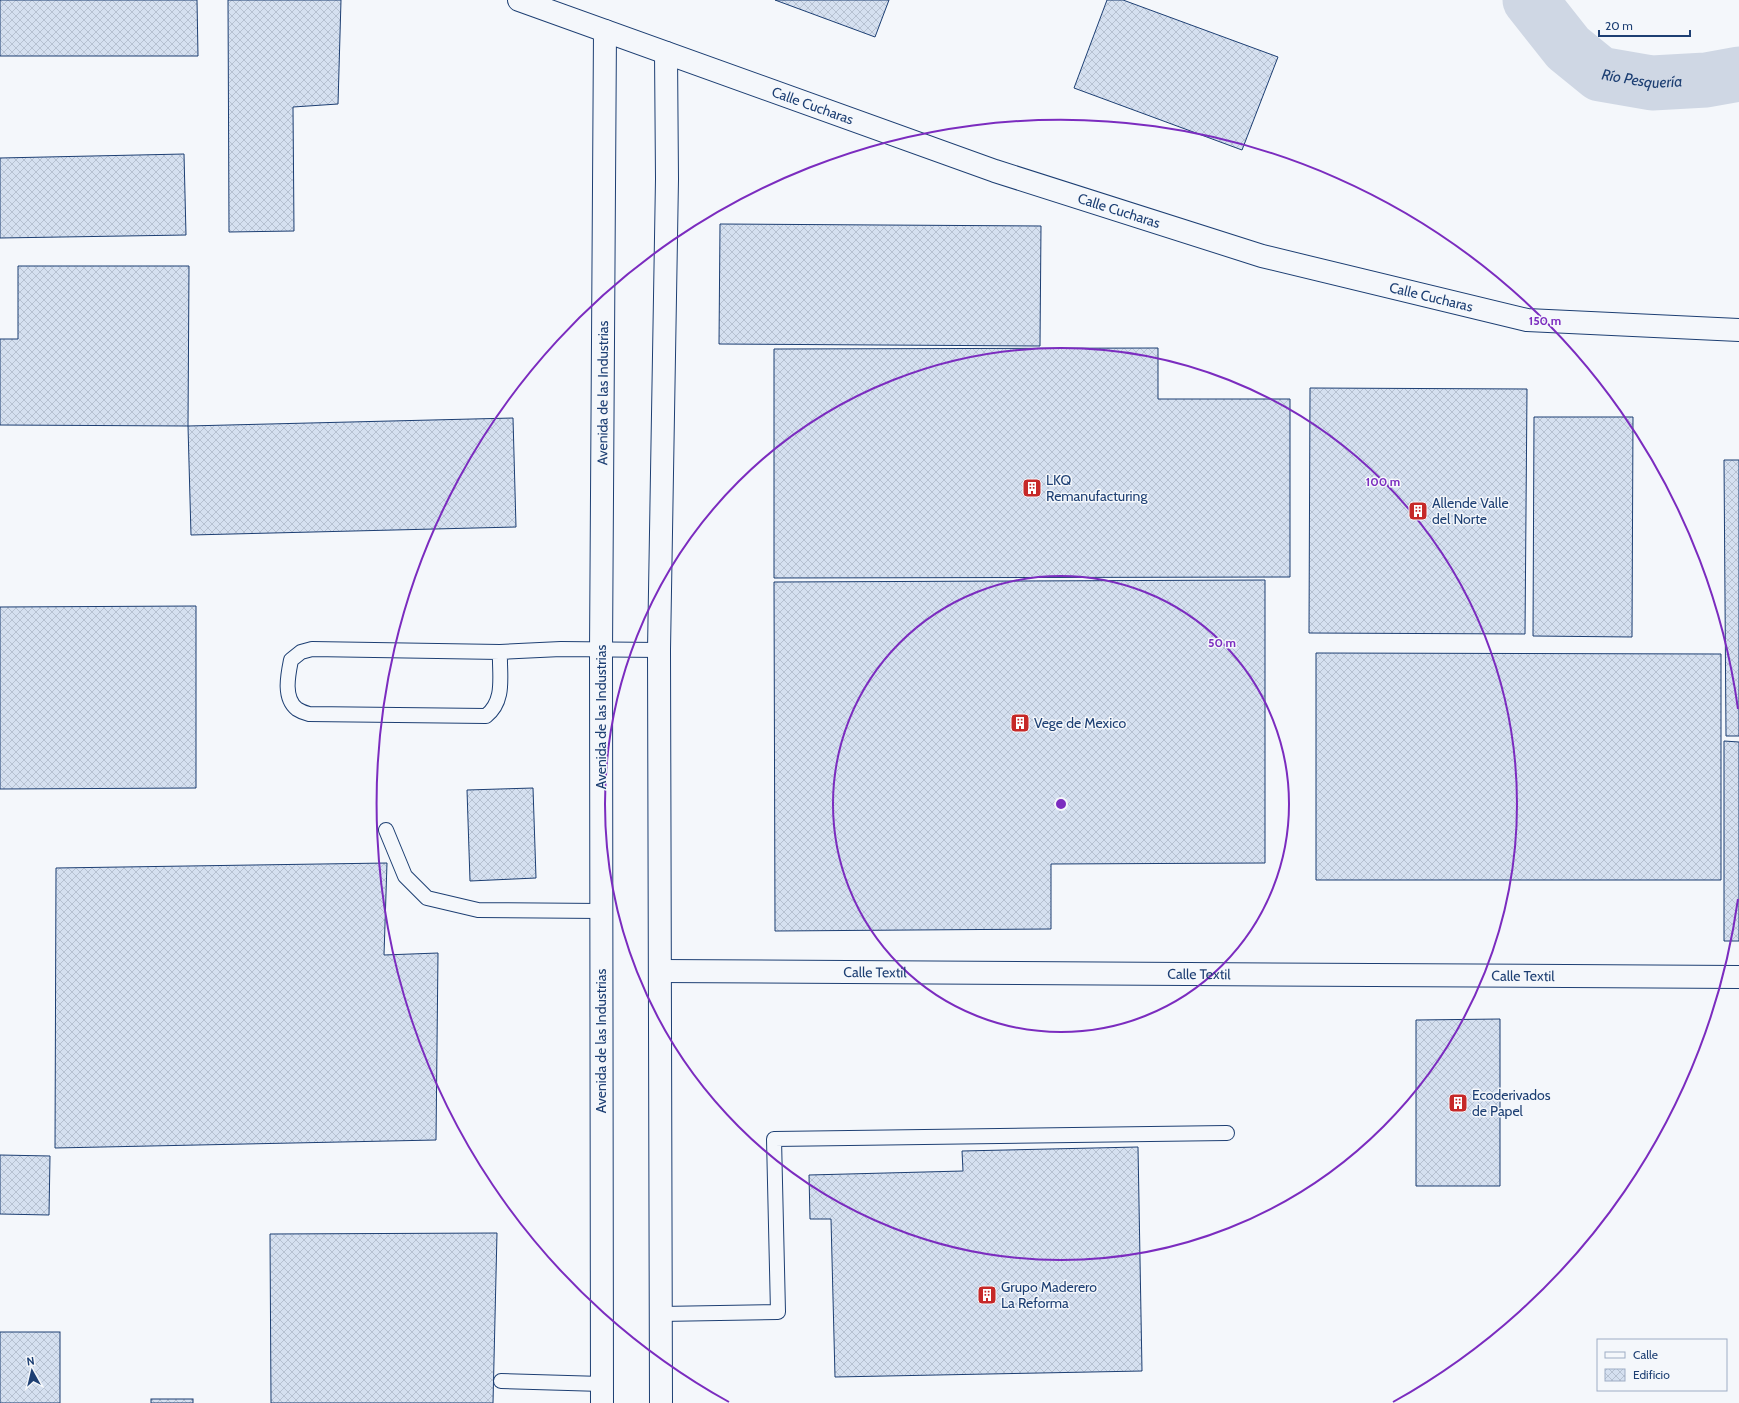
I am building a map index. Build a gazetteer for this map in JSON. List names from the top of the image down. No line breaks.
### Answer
{"streets":{"street":["Calle Cucharas","Avenida de las Industrias","Calle Textil"]},"crossings":[["Calle Cucharas","Avenida de las Industrias"]],"water":["Río Pesquería"],"places":{"building":["LKQ Remanufacturing","Allende Valle del Norte","Vege de Mexico","Ecoderivados de Papel","Grupo Maderero La Reforma"]},"legend":["Calle","Edificio"],"scale_bar":"20 m","north":"top","rings":["150 m","100 m","50 m"]}
